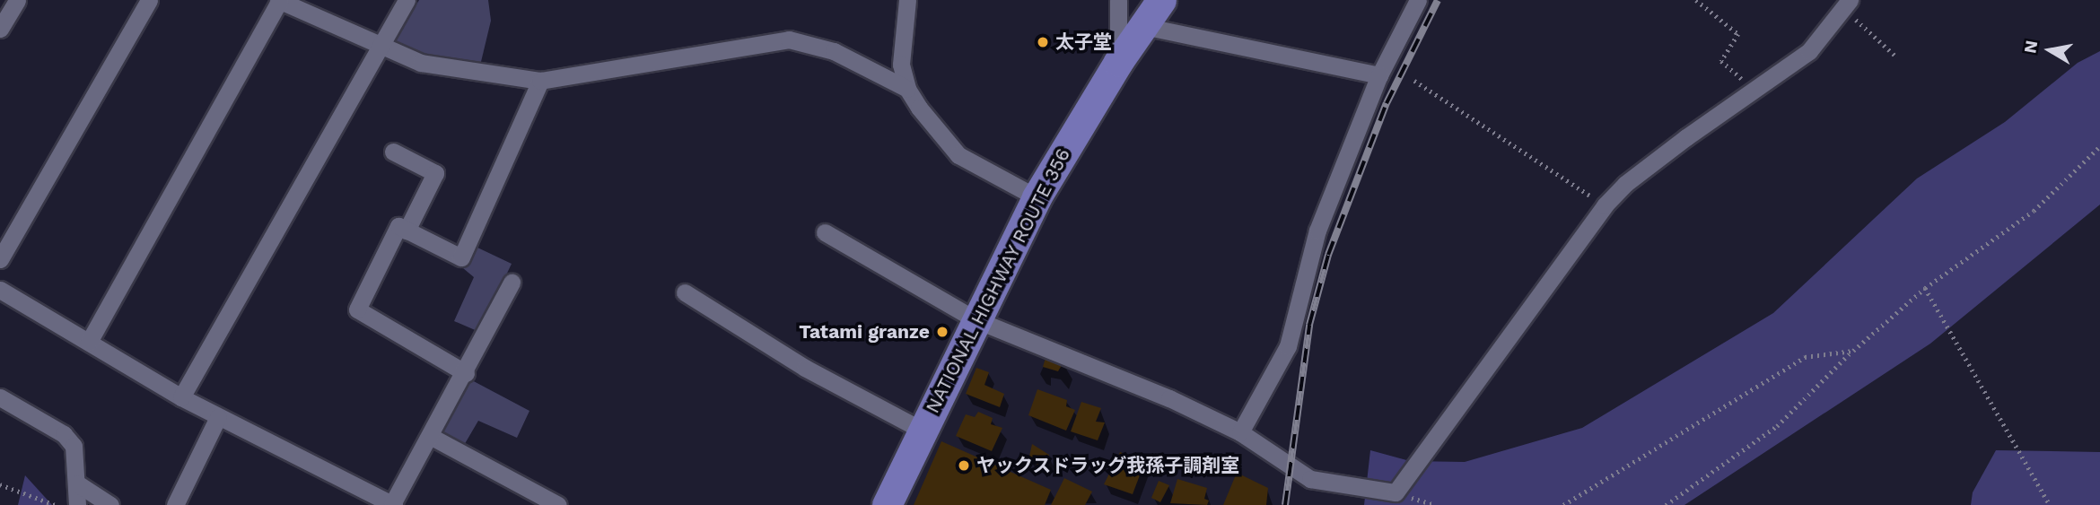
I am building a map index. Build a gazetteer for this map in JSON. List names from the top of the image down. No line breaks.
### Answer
{"streets":{"highway":["NATIONAL HIGHWAY ROUTE 356"]},"places":["太子堂","Tatami granze","ヤックスドラッグ我孫子調剤室"],"north":"left"}
